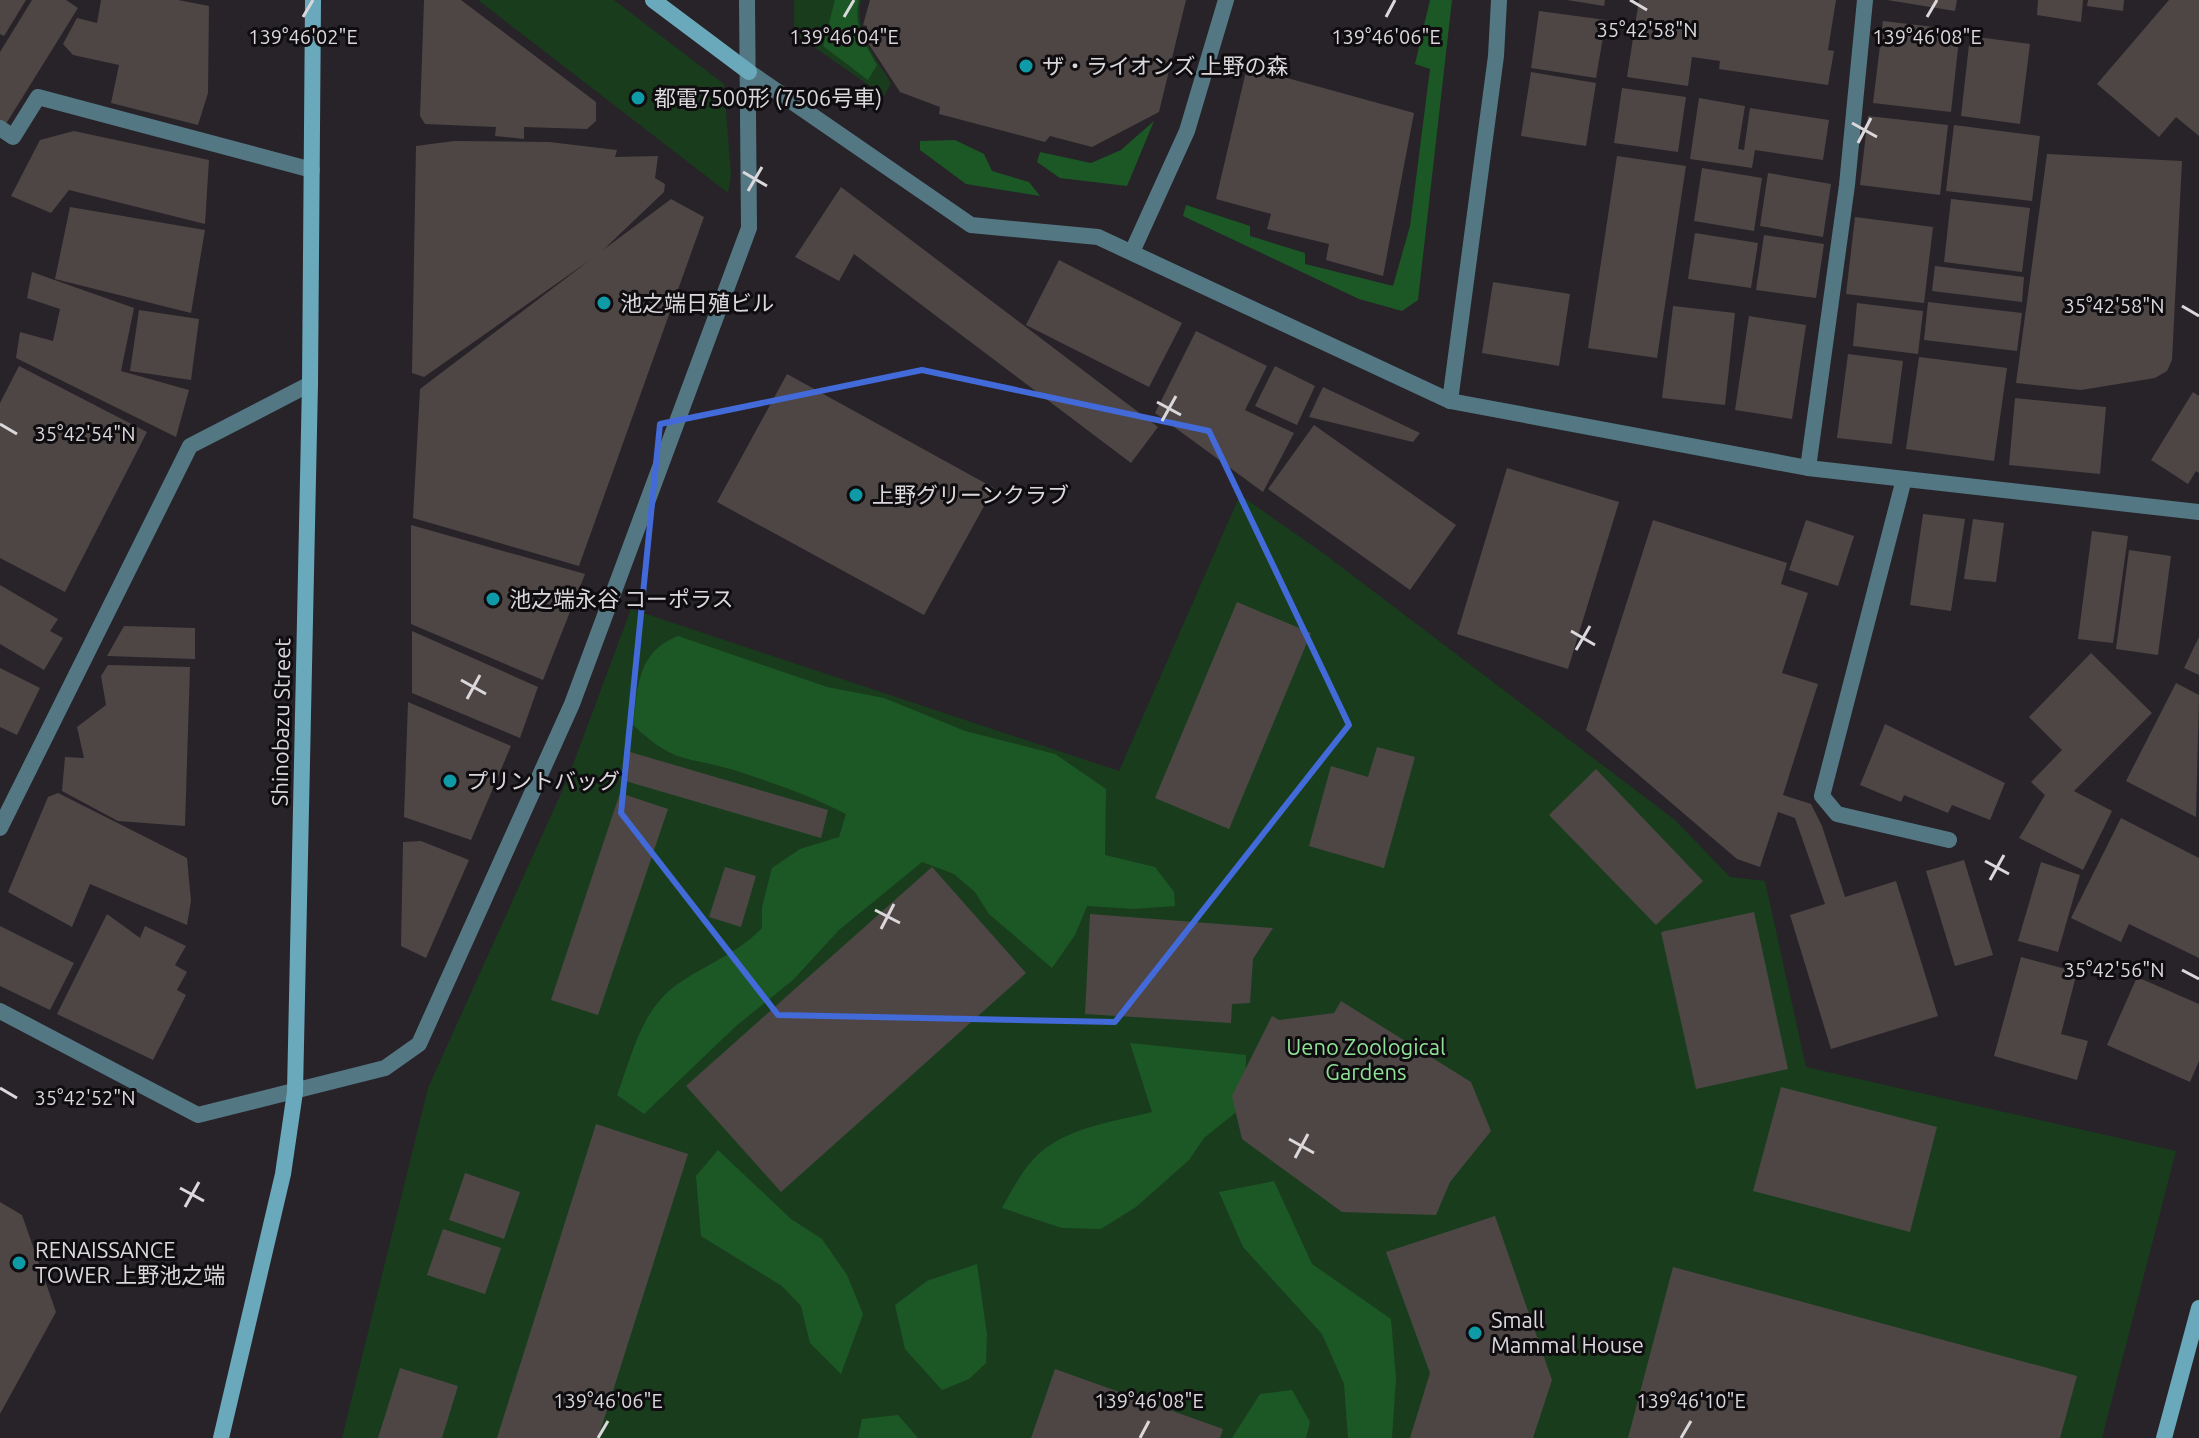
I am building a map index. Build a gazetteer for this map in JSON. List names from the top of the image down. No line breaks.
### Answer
{"streets":{"main road":["Shinobazu Street"]},"parks":["Ueno Zoological Gardens"],"places":["ザ・ライオンズ 上野の森","都電7500形 (7506号車)","池之端日殖ビル","上野グリーンクラブ","池之端永谷 コーポラス","プリントバッグ","RENAISSANCE TOWER 上野池之端","Small Mammal House"],"coordinates":["35°42'58\"N","139°46'02\"E","139°46'04\"E","139°46'06\"E","139°46'08\"E","35°42'54\"N","35°42'56\"N","35°42'52\"N","139°46'10\"E"]}
